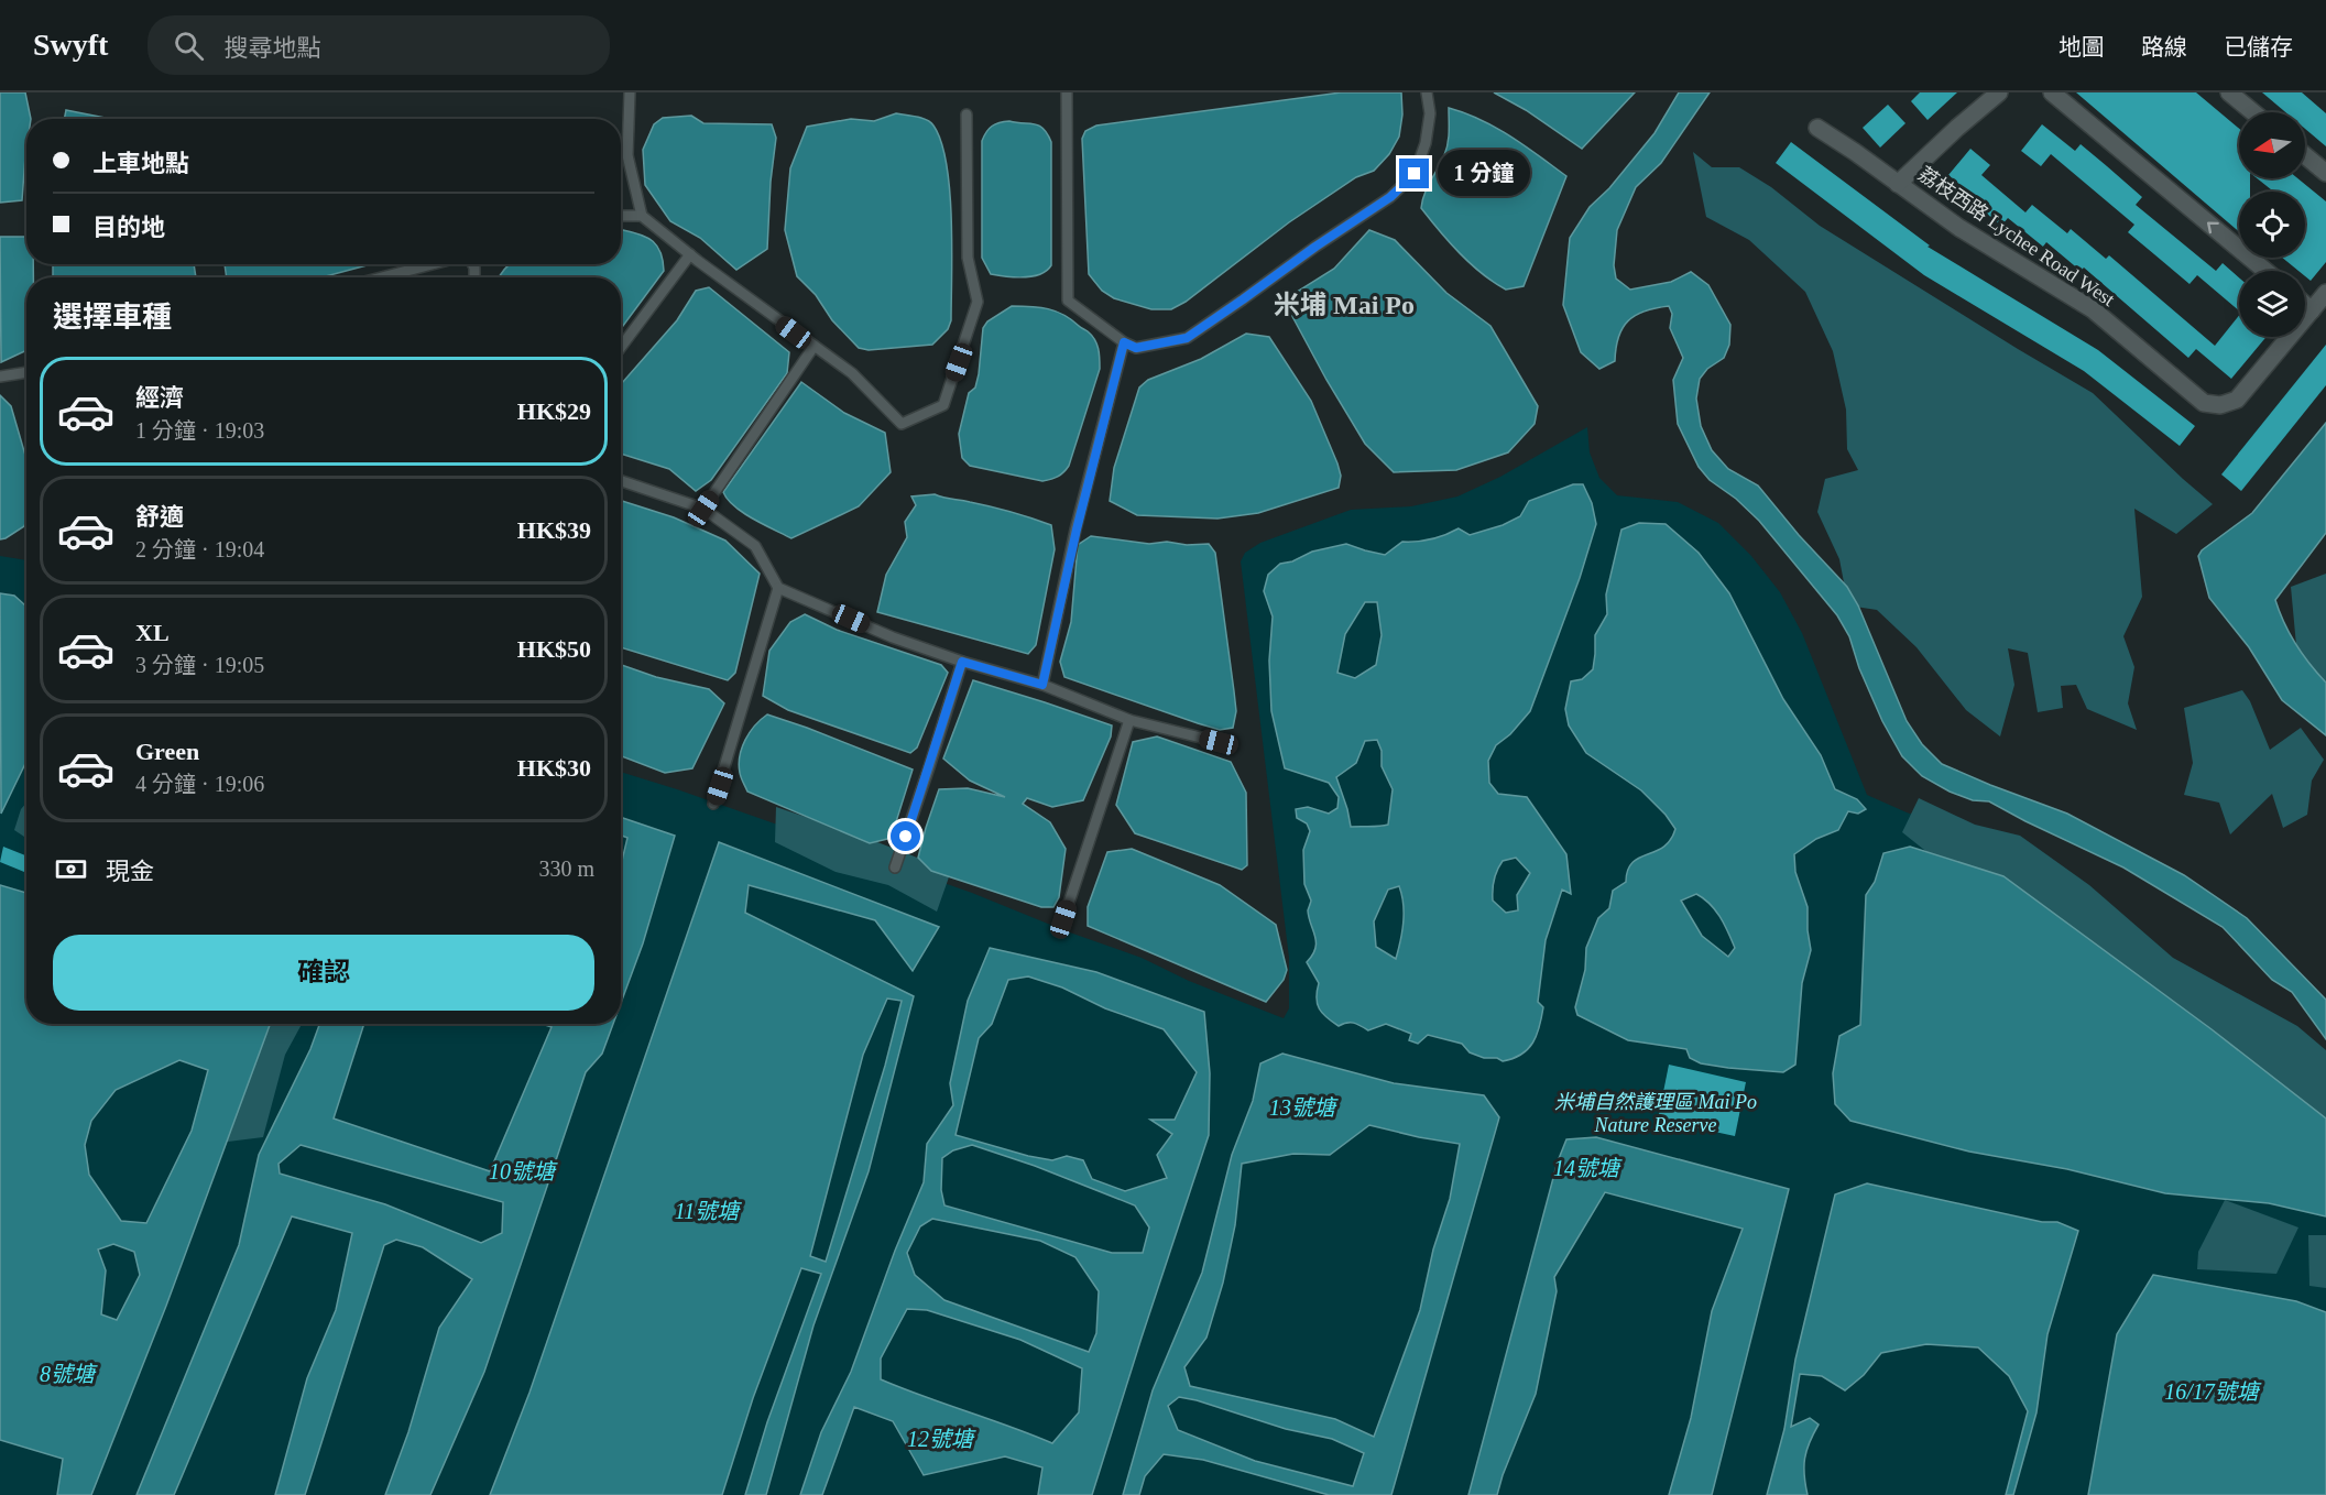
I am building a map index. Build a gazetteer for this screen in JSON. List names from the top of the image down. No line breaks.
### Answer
{"streets":{"street":["荔枝西路 Lychee Road West"]},"districts":["米埔 Mai Po"],"water":["13號塘","14號塘","10號塘","11號塘","8號塘","16/17號塘","12號塘"],"parks":["米埔自然護理區 Mai Po Nature Reserve"],"north":"left","page":{"header":"Swyft","search":"搜尋地點","nav":["地圖","路線","已儲存"],"banner":["上車地點","目的地"],"bubble":"1 分鐘","heading":"選擇車種","list":[{"name":"經濟","note":"1 分鐘 · 19:03","value":"HK$29"},{"name":"舒適","note":"2 分鐘 · 19:04","value":"HK$39"},{"name":"XL","note":"3 分鐘 · 19:05","value":"HK$50"},{"name":"Green","note":"4 分鐘 · 19:06","value":"HK$30"}],"pay":["現金","330 m"],"buttons":"確認"}}
